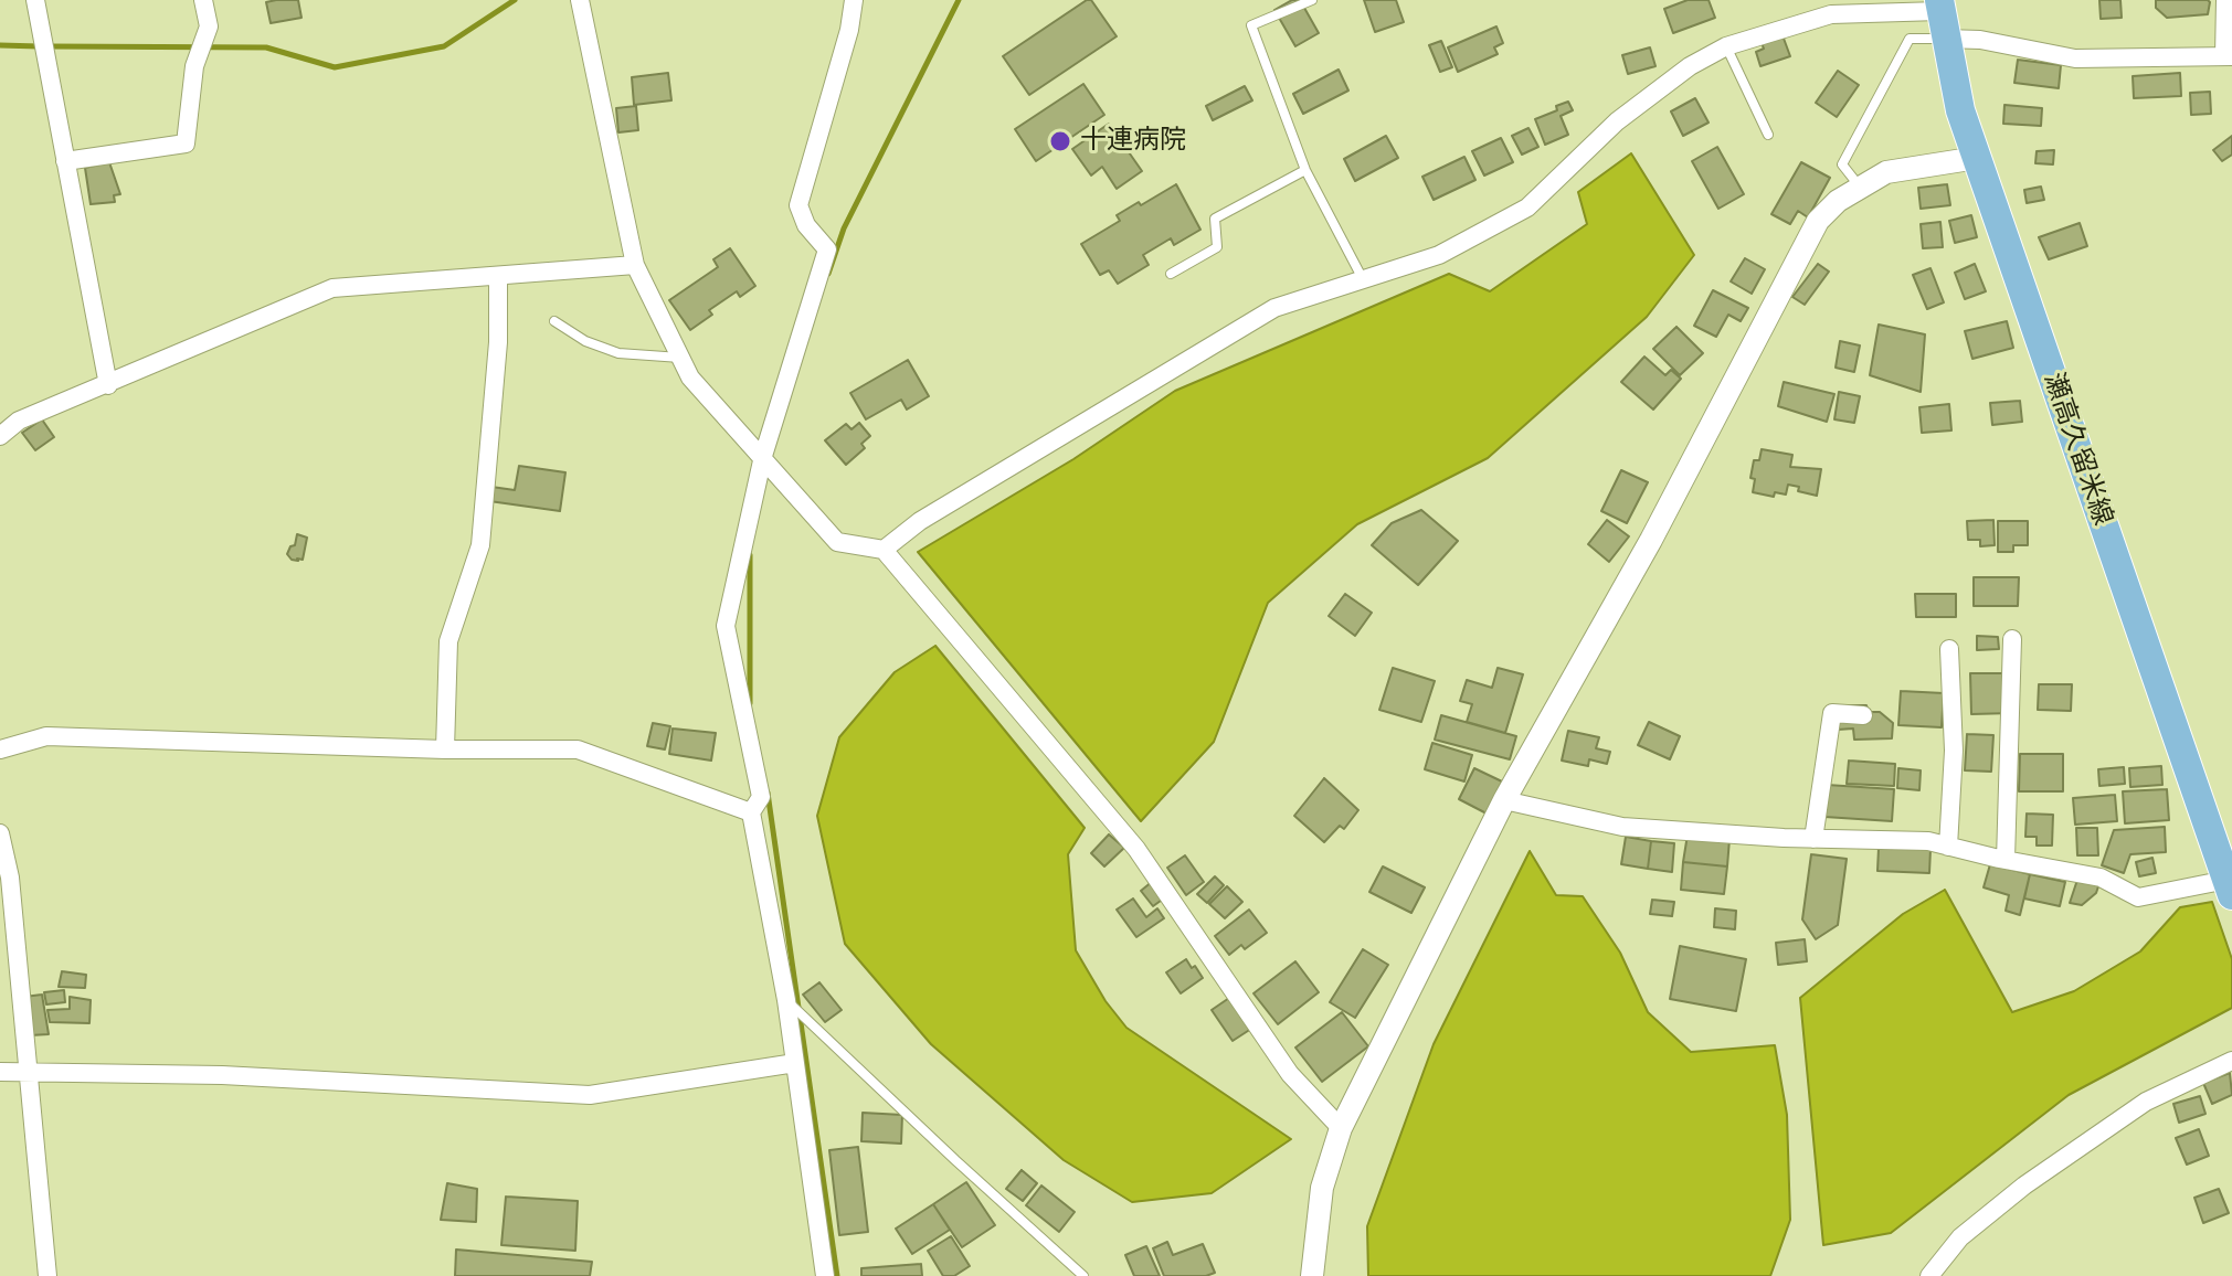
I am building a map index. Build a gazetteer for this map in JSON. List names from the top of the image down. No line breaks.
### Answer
{"streets":{"main road":["瀬高久留米線"]},"places":["十連病院"]}
